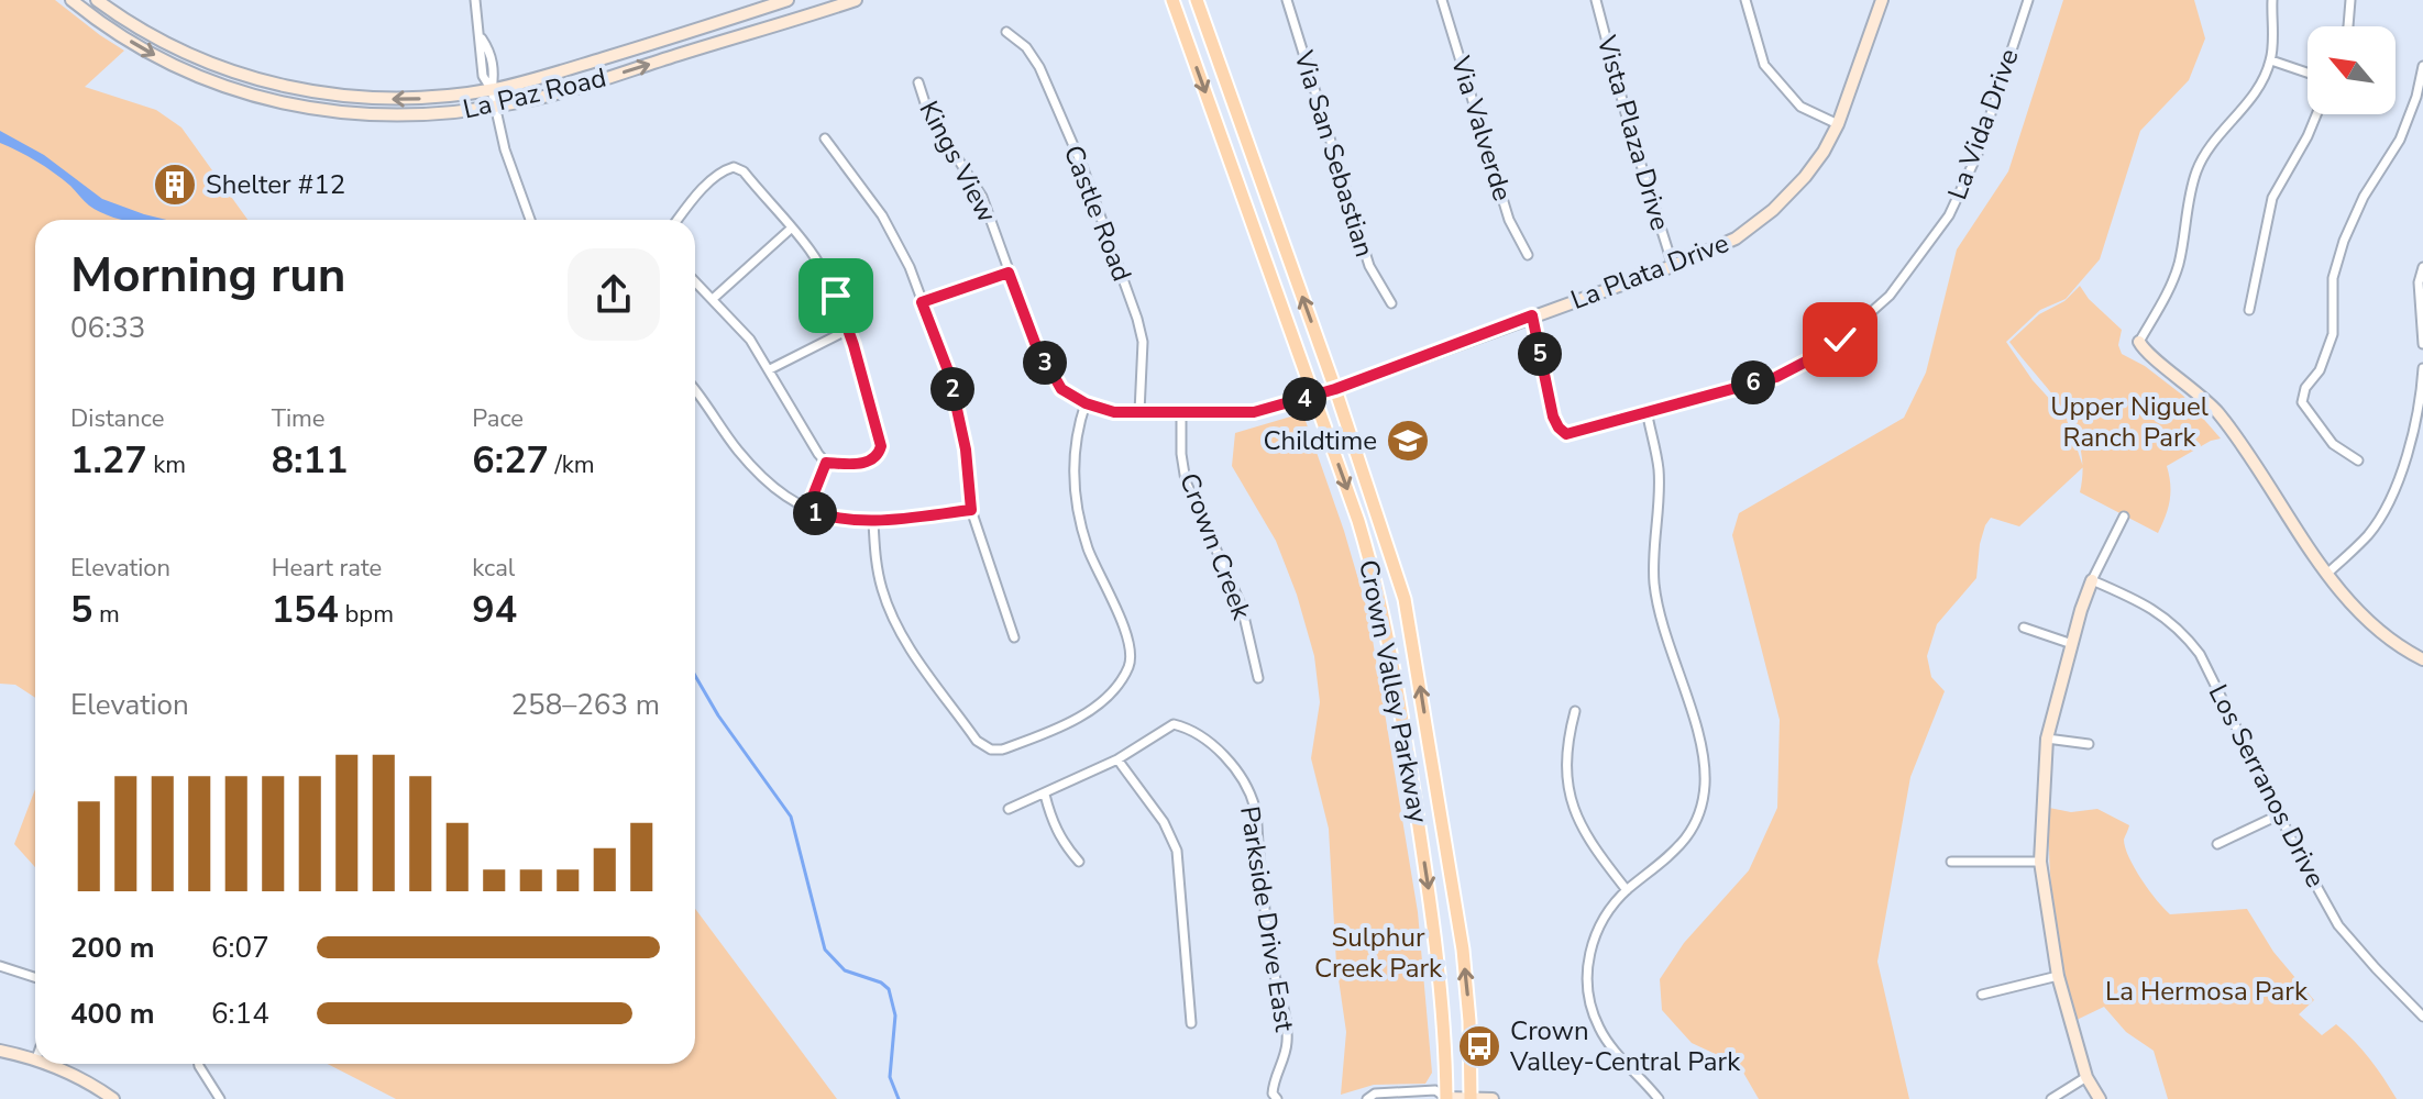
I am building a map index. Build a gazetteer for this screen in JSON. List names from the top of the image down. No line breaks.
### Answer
{"streets":{"main road":["Crown Valley Parkway"],"street":["La Paz Road","La Vida Drive","Via Valverde","Vista Plaza Drive","Via San Sebastian","Kings View","Castle Road","La Plata Drive","Crown Creek","Los Serranos Drive","Parkside Drive East"]},"crossings":[["La Vida Drive","La Plata Drive"],["Vista Plaza Drive","La Plata Drive"],["Kings View","La Plata Drive"],["Castle Road","La Plata Drive"],["La Plata Drive","Crown Creek"],["La Plata Drive","Crown Valley Parkway"]],"parks":["Upper Niguel Ranch Park","Sulphur Creek Park","La Hermosa Park"],"places":{"building":["Shelter #12"],"school or university":["Childtime"],"bus stop":["Crown Valley-Central Park"]},"north":"top left","page":{"heading":["Morning run","06:33"],"pins":["5","3","6","2","4","1"],"stats":[["Distance","1.27 km"],["Time","8:11"],["Pace","6:27 /km"],["Elevation","5 m"],["Heart rate","154 bpm"],["kcal","94"]],"chart":["Elevation","258–263 m"],"list":[{"name":"200 m","note":"6:07"},{"name":"400 m","note":"6:14"}]}}
